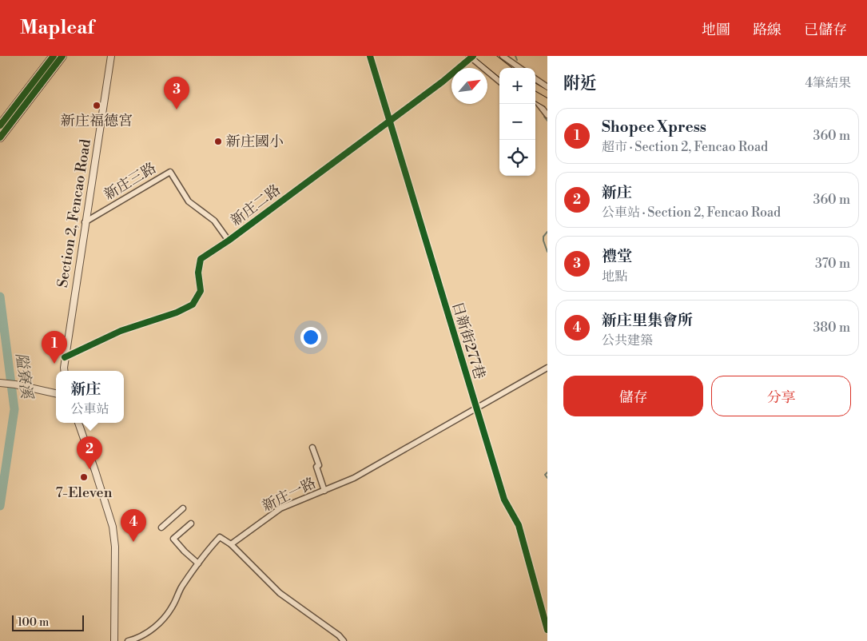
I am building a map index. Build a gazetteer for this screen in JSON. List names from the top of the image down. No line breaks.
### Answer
{"streets":{"street":["新庄三路","新庄二路","Section 2, Fencao Road","日新街277巷","新庄一路"]},"crossings":[["新庄三路","新庄二路"],["新庄三路","Section 2, Fencao Road"],["新庄二路","Section 2, Fencao Road"],["新庄二路","日新街277巷"],["日新街277巷","新庄一路"]],"water":["隘寮溪"],"places":["新庄福德宮","新庄國小","7-Eleven"],"scale_bar":"100 m","north":"top right","page":{"header":"Mapleaf","nav":["地圖","路線","已儲存"],"heading":["附近","4筆結果"],"map_buttons":["+","−"],"pins":["3","1","2","4"],"list":[{"mark":"1","name":"Shopee Xpress","note":"超市 · Section 2, Fencao Road","value":"360 m"},{"mark":"2","name":"新庄","note":"公車站 · Section 2, Fencao Road","value":"360 m"},{"mark":"3","name":"禮堂","note":"地點","value":"370 m"},{"mark":"4","name":"新庄里集會所","note":"公共建築","value":"380 m"}],"buttons":["儲存","分享"],"popup":["新庄","公車站"],"scale":"100 m"}}
